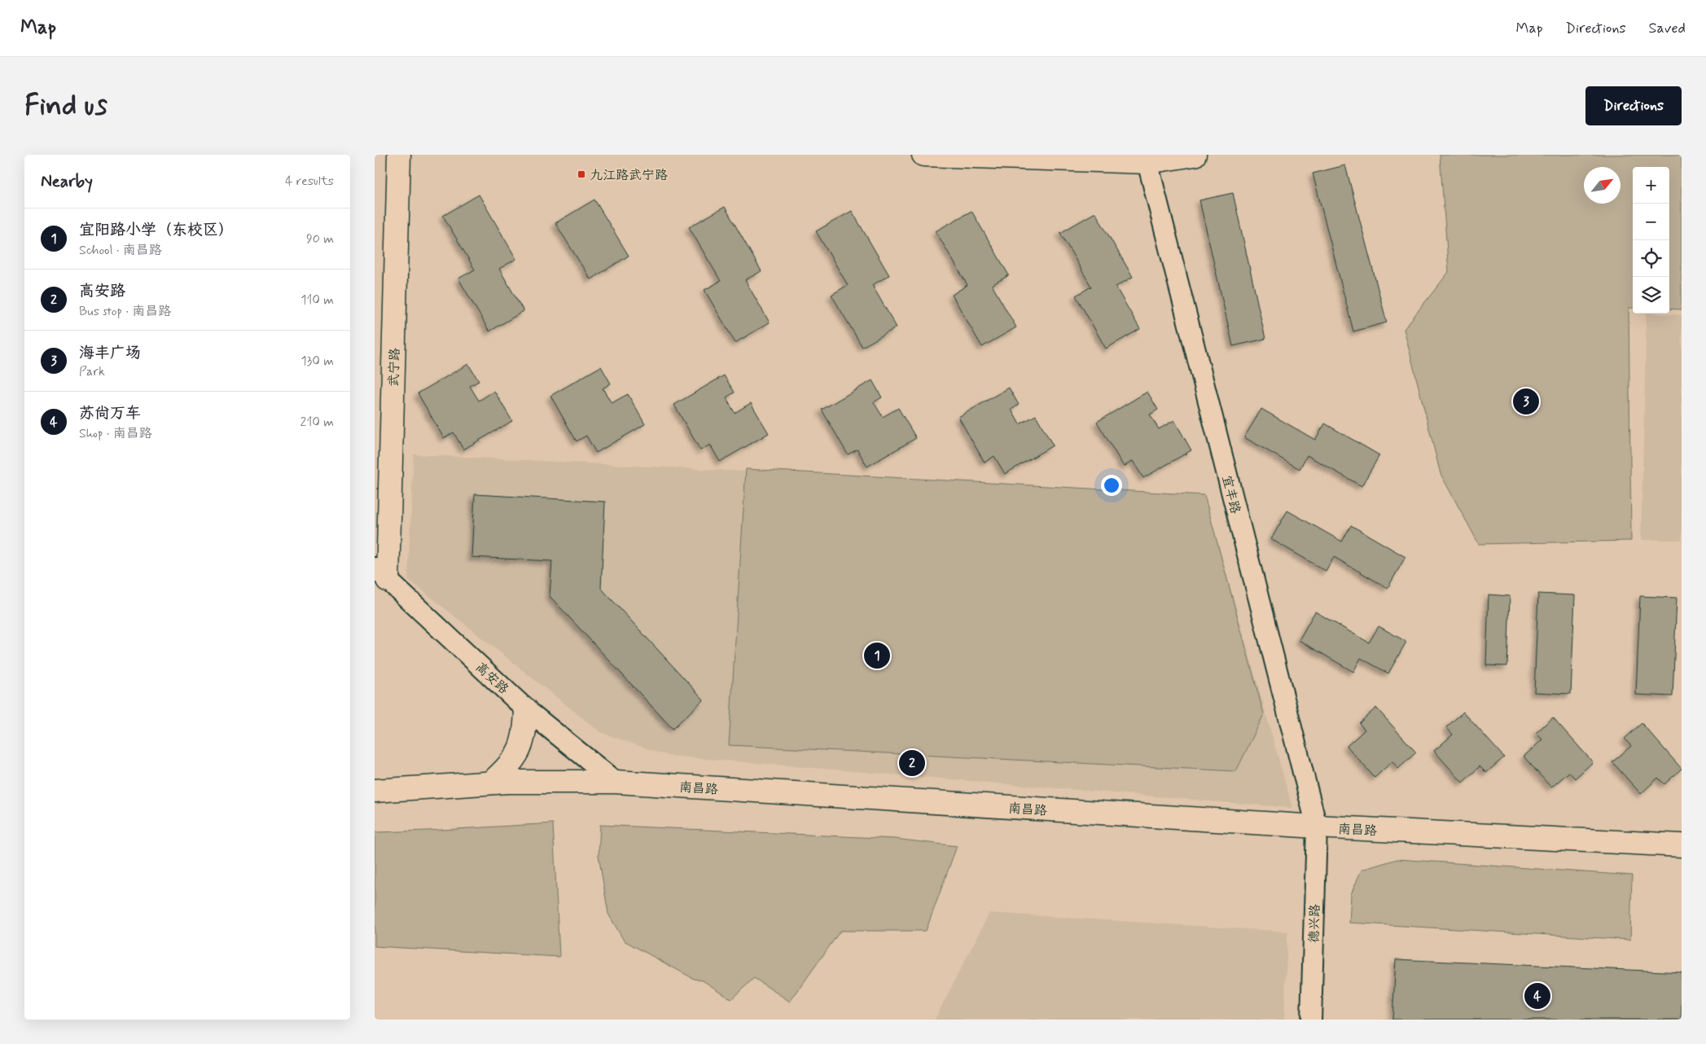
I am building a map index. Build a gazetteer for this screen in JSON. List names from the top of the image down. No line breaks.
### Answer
{"streets":{"main road":["武宁路","南昌路"],"street":["宜丰路","高安路","德兴路"]},"crossings":[["武宁路","高安路"],["宜丰路","南昌路"],["宜丰路","德兴路"],["高安路","南昌路"],["南昌路","德兴路"]],"places":{"transit":["九江路武宁路"]},"north":"top right","page":{"header":"Map","nav":["Map","Directions","Saved"],"buttons":"Directions","title":"Find us","heading":["Nearby","4 results"],"map_buttons":["+","−"],"list":[{"mark":"1","name":"宜阳路小学（东校区）","note":"School · 南昌路","value":"90 m"},{"mark":"2","name":"高安路","note":"Bus stop · 南昌路","value":"110 m"},{"mark":"3","name":"海丰广场","note":"Park","value":"130 m"},{"mark":"4","name":"苏尚万车","note":"Shop · 南昌路","value":"210 m"}],"pins":["3","1","2","4"]}}
